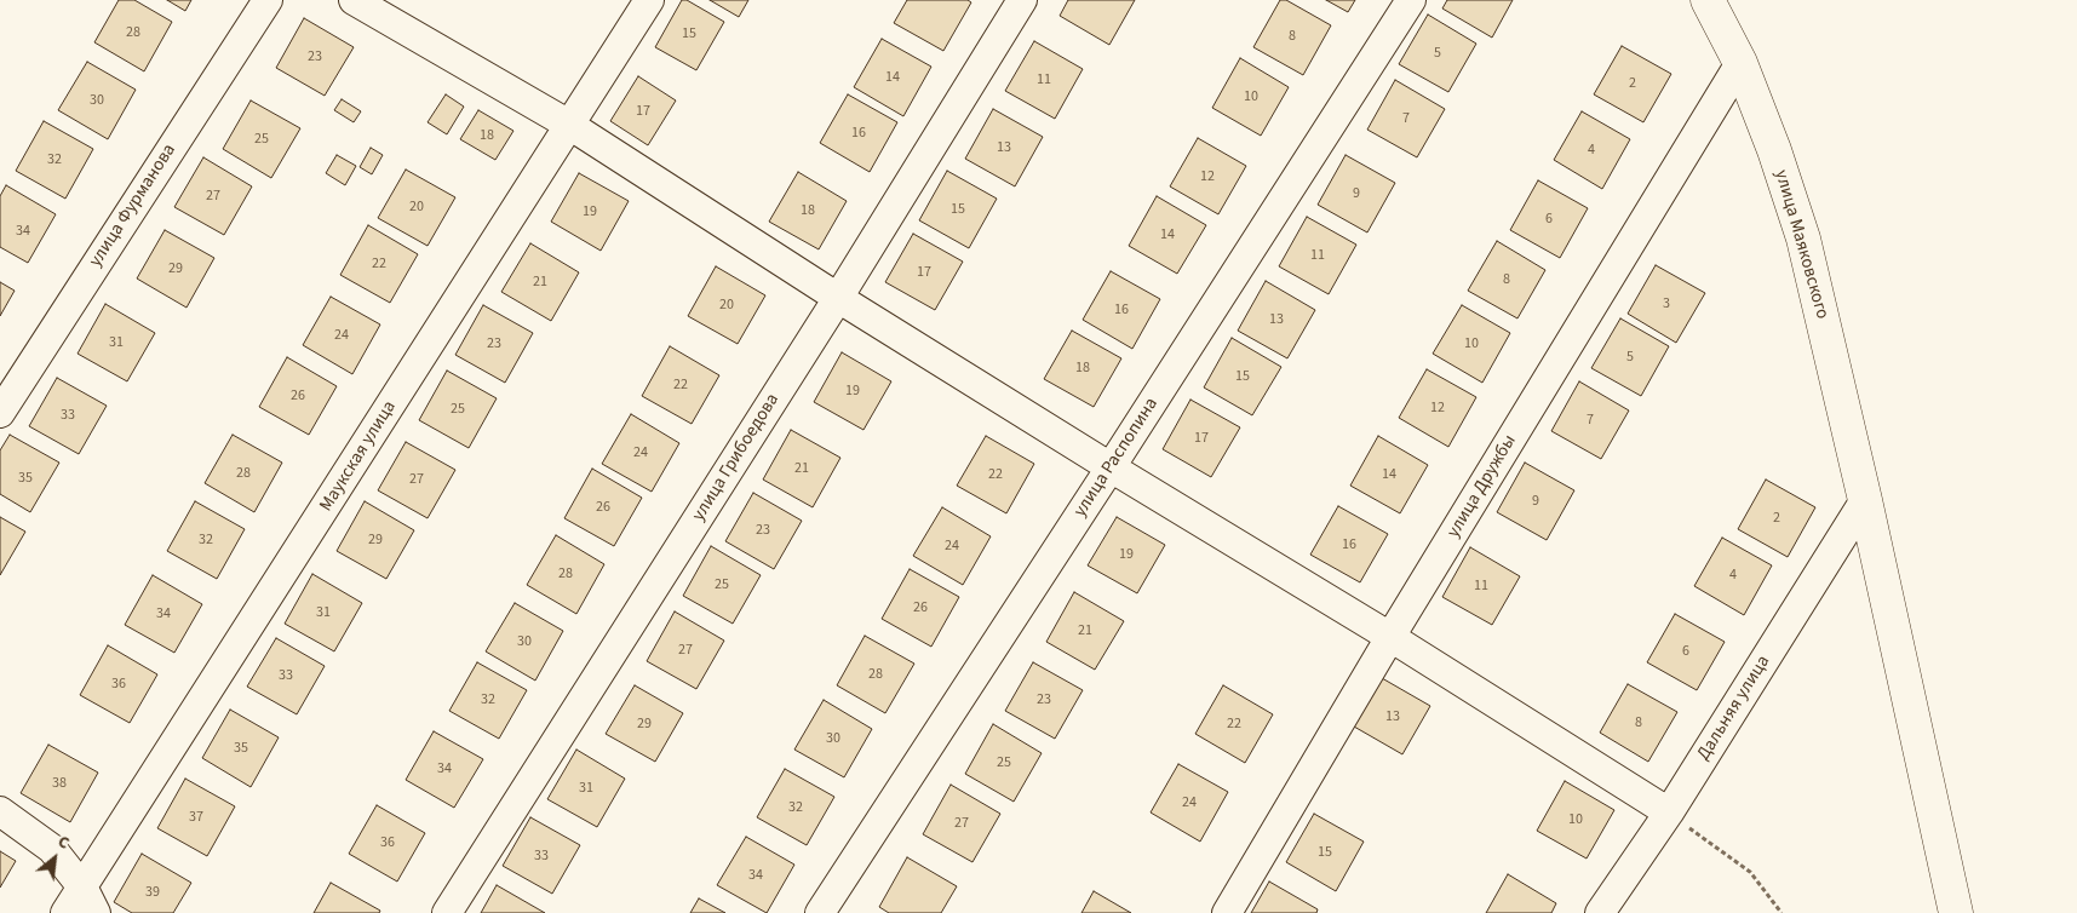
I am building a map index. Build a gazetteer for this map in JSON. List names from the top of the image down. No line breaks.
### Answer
{"streets":{"main road":["улица Маяковского"],"street":["улица Фурманова","Маукская улица","улица Грибоедова","улица Распопина","улица Дружбы","Дальняя улица"]},"crossings":[["улица Маяковского","улица Дружбы"],["улица Маяковского","Дальняя улица"]],"house_numbers":["28","15","8","5","23","14","11","2","10","30","17","7","16","18","25","13","4","32","12","9","27","20","15","18","19","6","34","14","11","22","29","17","8","21","3","20","16","13","24","31","23","10","5","18","15","22","19","26","12","25","33","7","17","24","21","28","22","14","35","27","9","26","2","23","32","29","16","24","19","28","4","25","11","26","31","34","21","30","27","6","28","33","36","32","23","13","8","29","22","30","35","25","34","38","31","24","32","37","10","27","36","15","33","34","39"],"north":"top right"}
